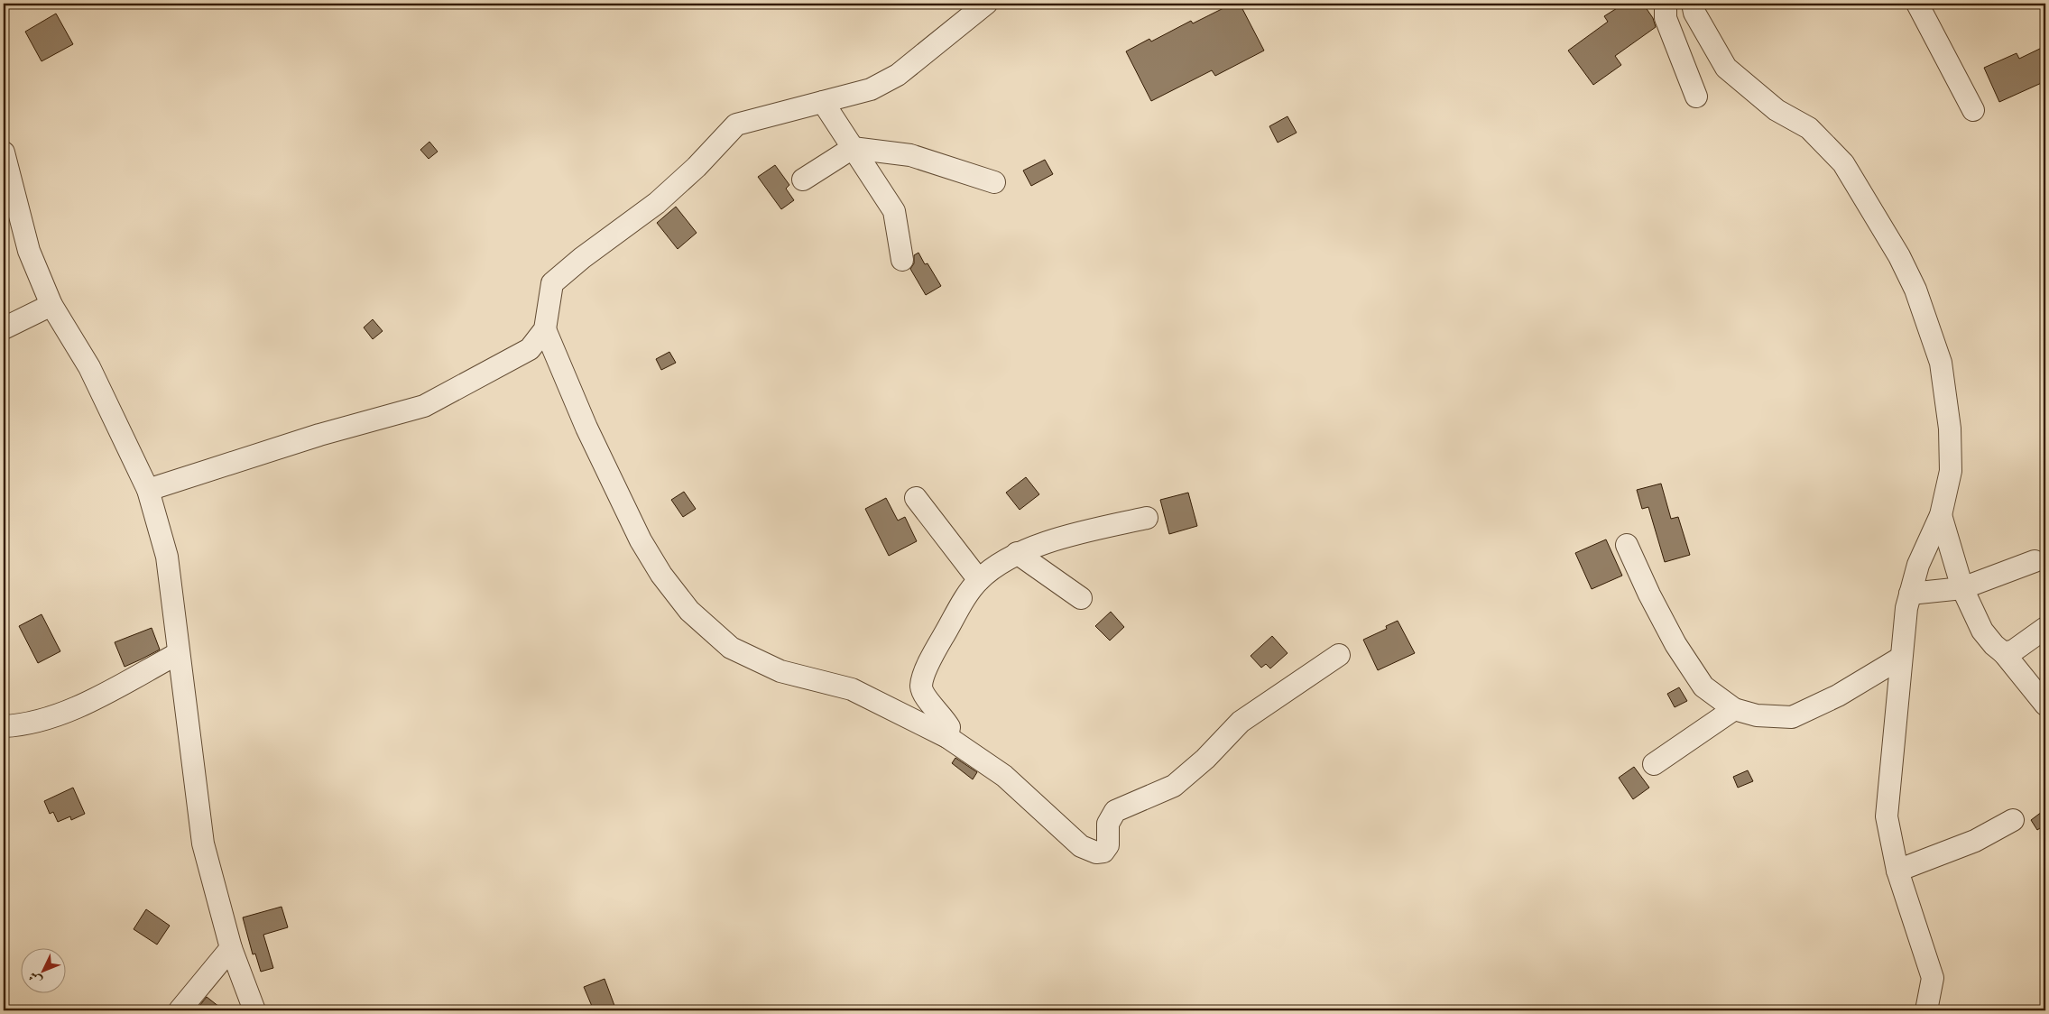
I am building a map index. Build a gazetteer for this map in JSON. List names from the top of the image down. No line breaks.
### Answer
{"north":"bottom left"}
